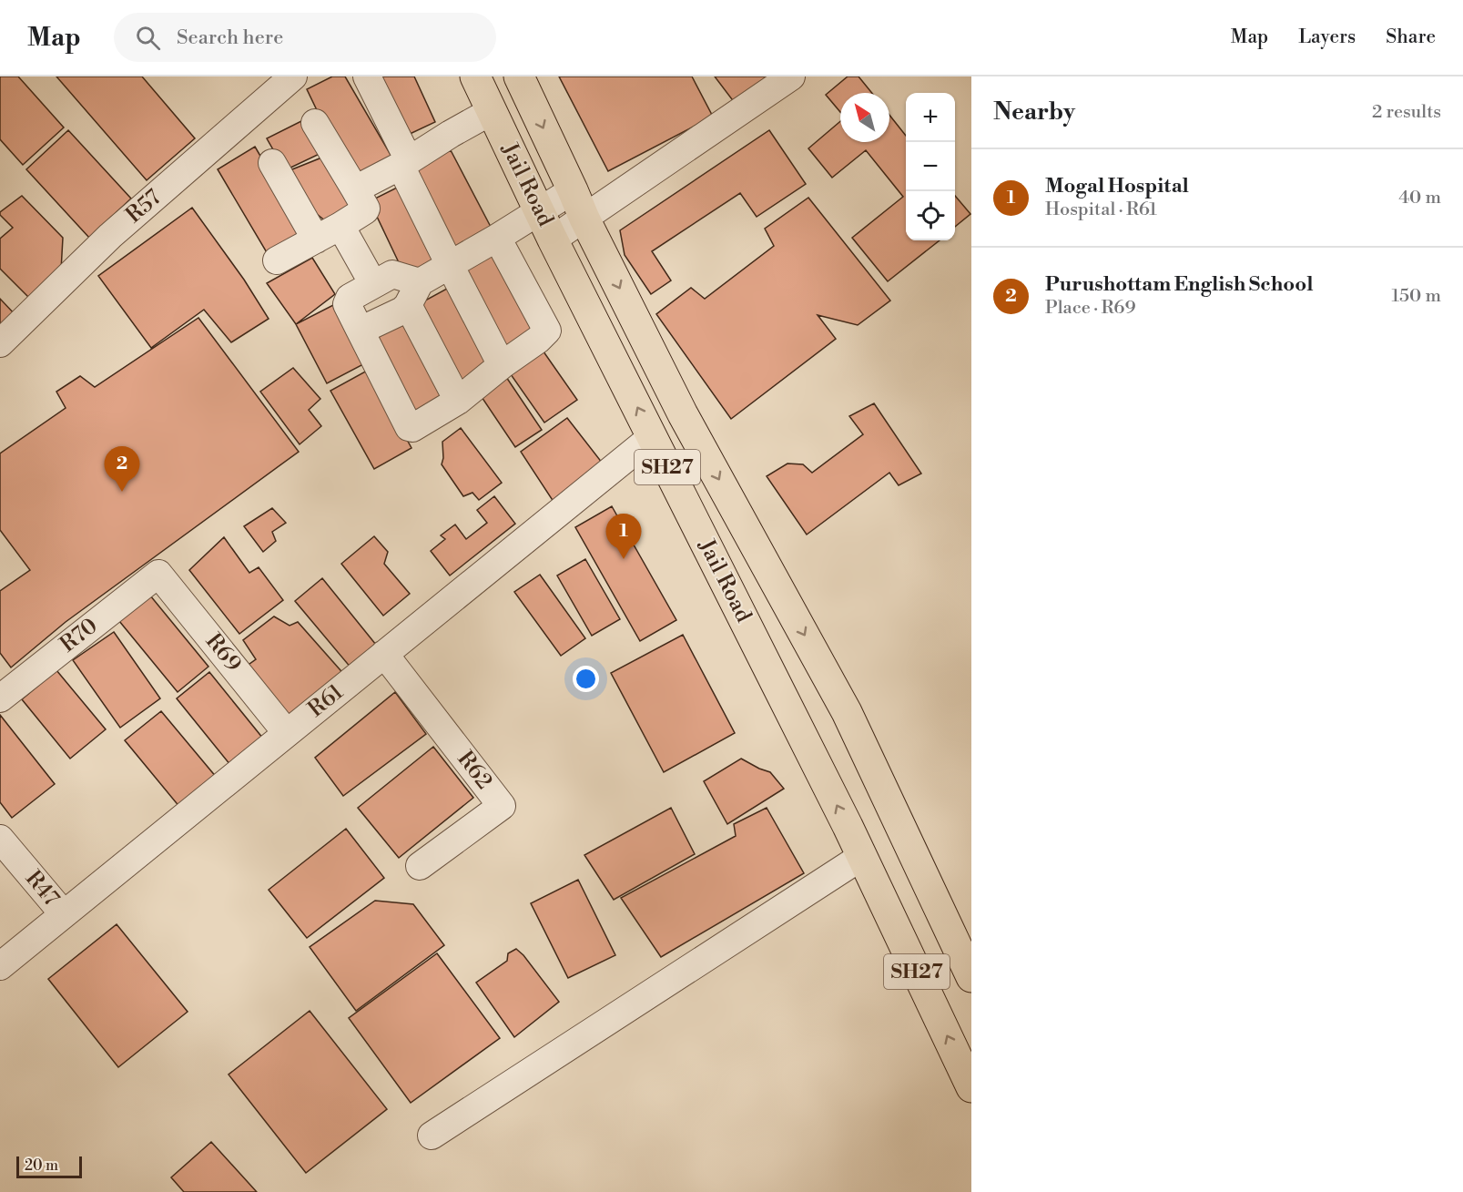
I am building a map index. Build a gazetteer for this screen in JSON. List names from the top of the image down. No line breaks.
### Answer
{"streets":{"main road":["Jail Road","SH27"],"street":["R57","R70","R69","R61","R62","R47"]},"crossings":[["Jail Road","R61"],["R70","R69"],["R69","R61"],["R61","R62"],["R61","R47"]],"scale_bar":"20 m","north":"top left","page":{"header":"Map","search":"Search here","nav":["Map","Layers","Share"],"heading":["Nearby","2 results"],"map_buttons":["+","−"],"list":[{"mark":"1","name":"Mogal Hospital","note":"Hospital · R61","value":"40 m"},{"mark":"2","name":"Purushottam English School","note":"Place · R69","value":"150 m"}],"pins":["2","1"],"scale":"20 m"}}
